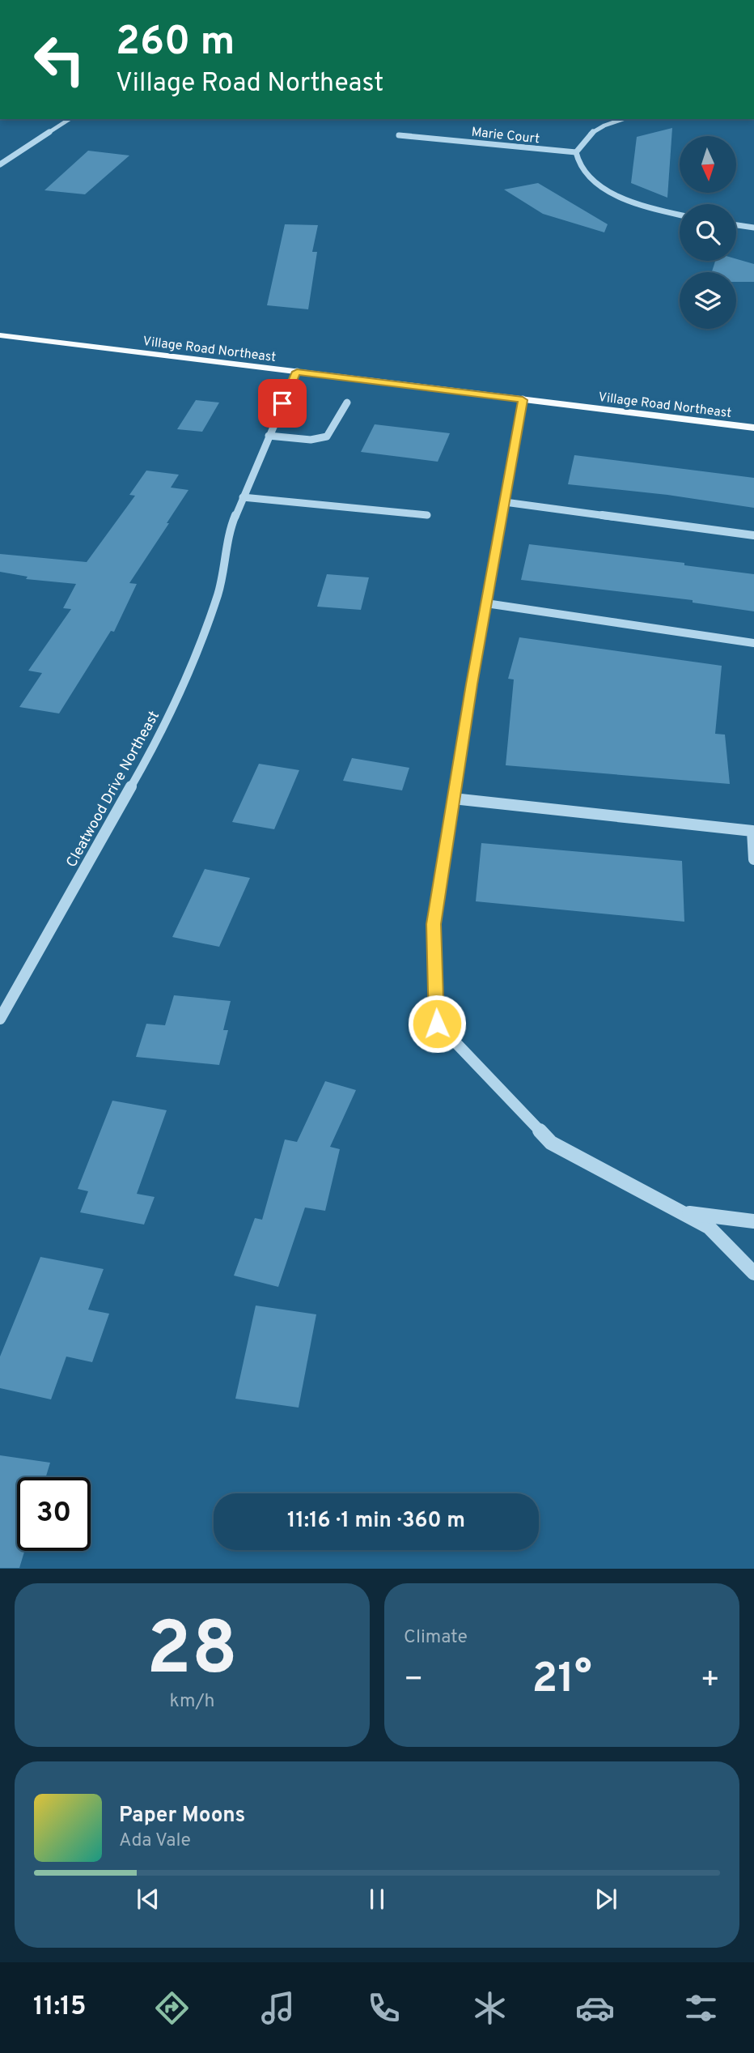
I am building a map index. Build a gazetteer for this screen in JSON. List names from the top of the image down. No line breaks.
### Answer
{"streets":{"main road":["Village Road Northeast"],"street":["Marie Court","Cleatwood Drive Northeast"]},"crossings":[["Village Road Northeast","Cleatwood Drive Northeast"]],"north":"bottom","page":{"turn":["260 m","Village Road Northeast"],"limit":"30","trip":"11:16 · 1 min · 360 m","tile":[["28","km/h"],"Climate"],"heat":["−","21°","+"],"song":["Paper Moons","Ada Vale"],"tabs":"11:15"}}
